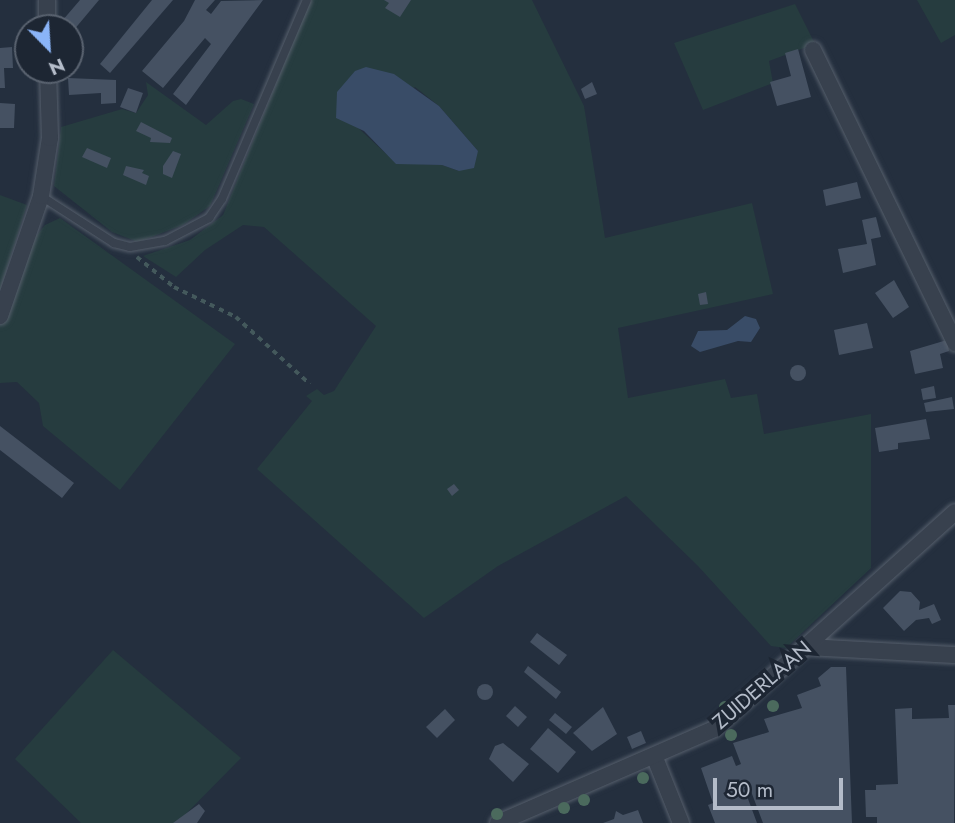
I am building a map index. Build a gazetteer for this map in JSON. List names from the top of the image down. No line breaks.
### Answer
{"streets":{"street":["ZUIDERLAAN"]},"scale_bar":"50 m","north":"bottom right"}
